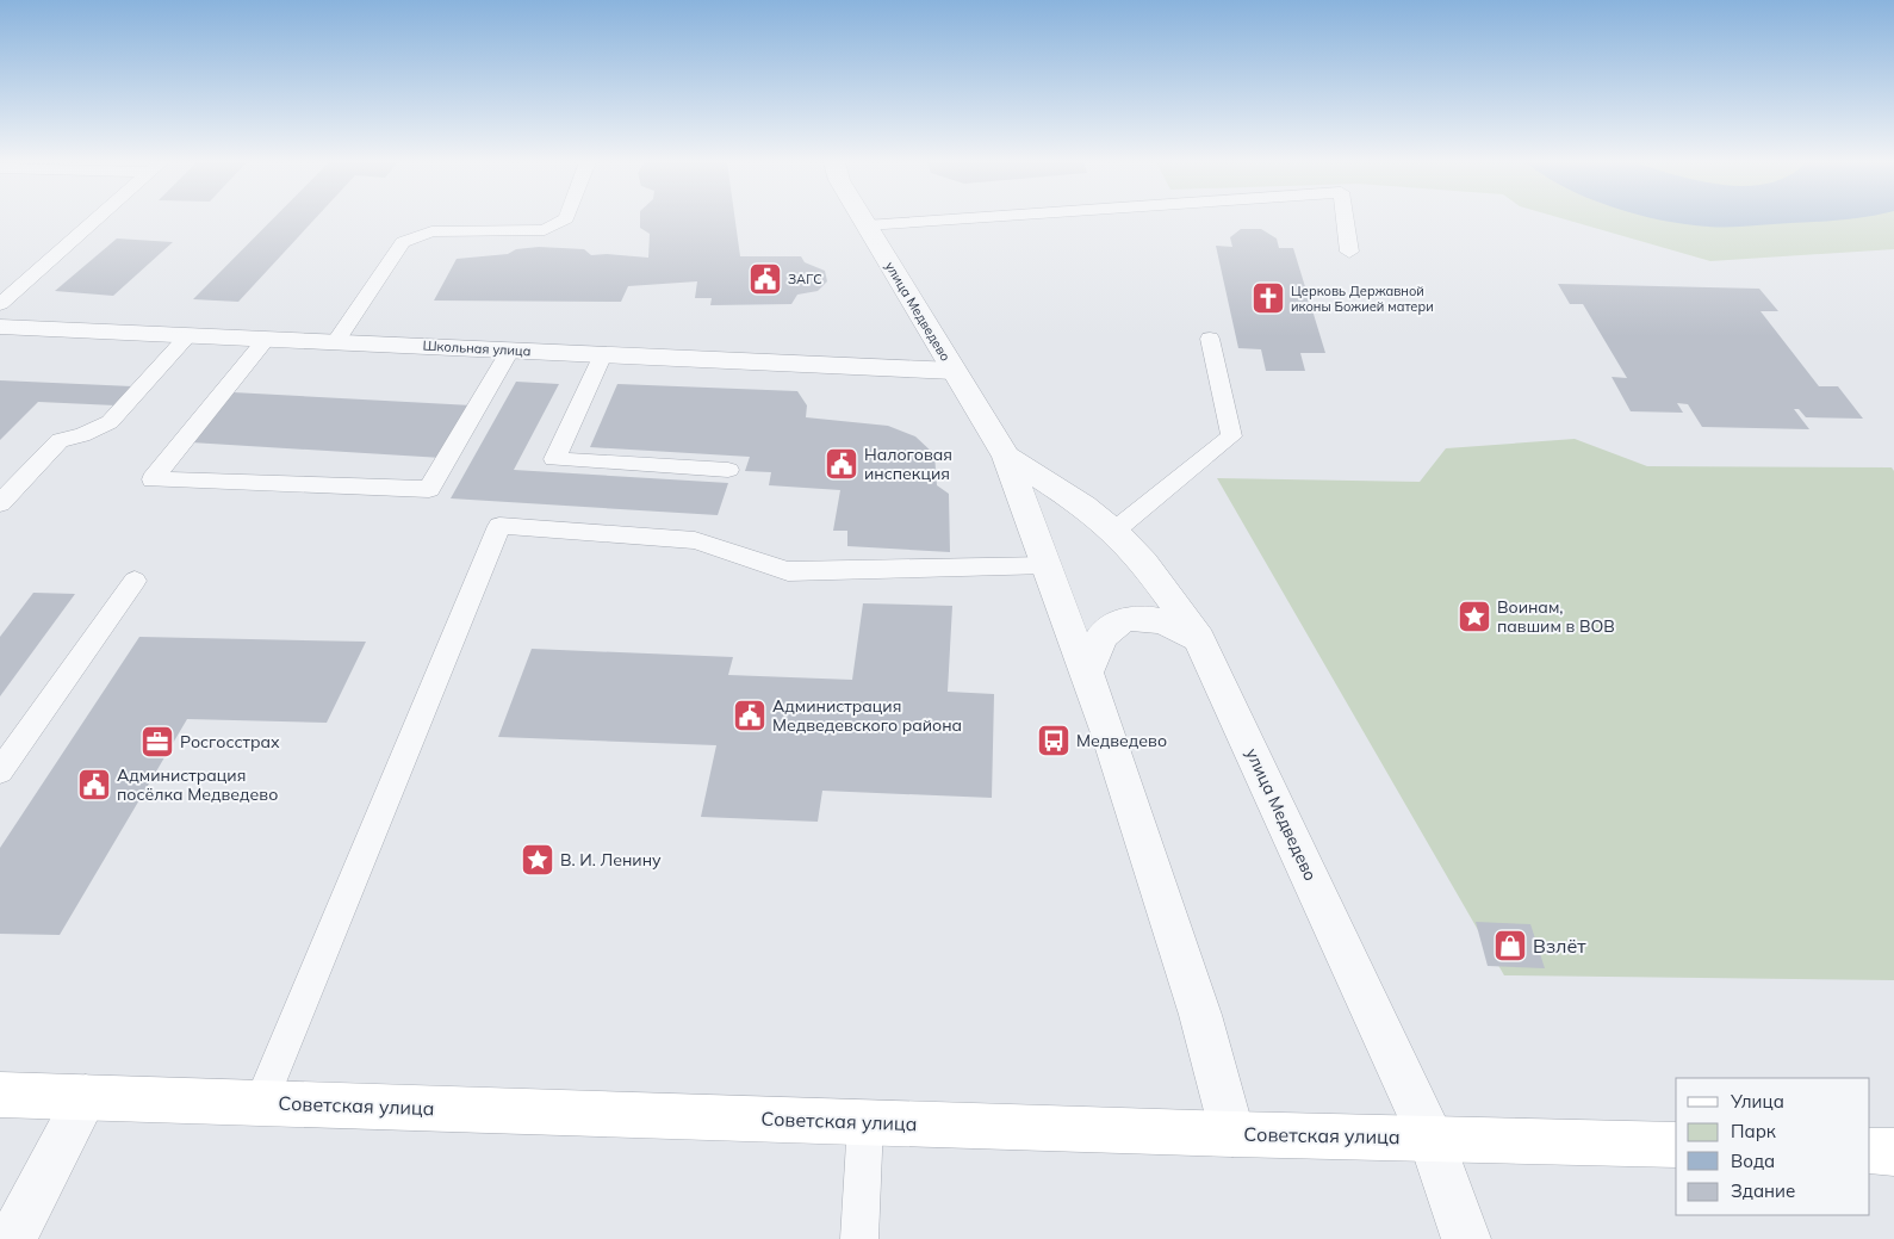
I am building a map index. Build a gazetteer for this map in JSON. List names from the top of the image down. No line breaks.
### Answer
{"streets":{"main road":["Советская улица"],"street":["улица Медведево","Школьная улица"]},"crossings":[["улица Медведево","Школьная улица"],["улица Медведево","Советская улица"]],"places":{"public building":["ЗАГС","Налоговая инспекция","Администрация Медведевского района","Администрация посёлка Медведево"],"church":["Церковь Державной иконы Божией матери"],"place":["Воинам, павшим в ВОВ","В. И. Ленину"],"bus stop":["Медведево"],"office":["Росгосстрах"],"shop":["Взлёт"]},"legend":["Улица","Парк","Вода","Здание"]}
